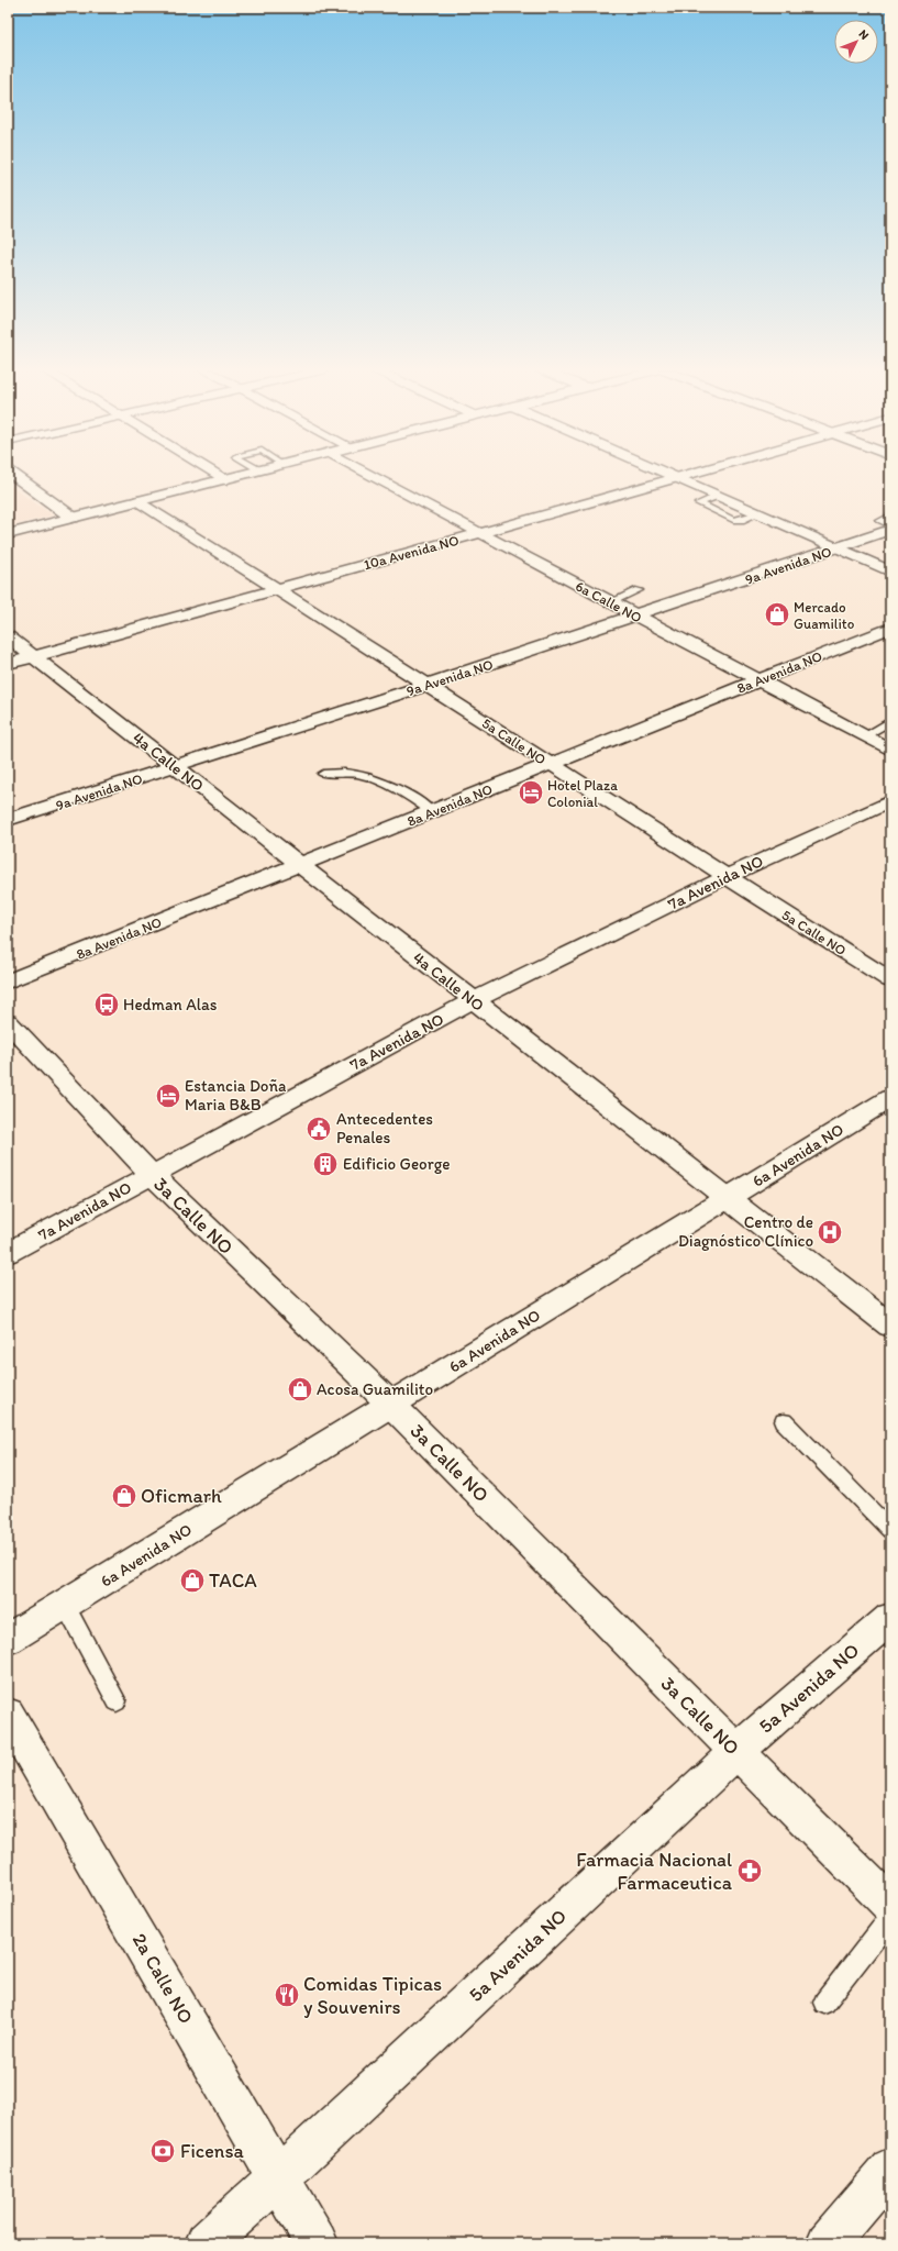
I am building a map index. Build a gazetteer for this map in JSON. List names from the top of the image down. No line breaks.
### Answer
{"streets":{"street":["10a Avenida NO","9a Avenida NO","6a Calle NO","8a Avenida NO","5a Calle NO","4a Calle NO","7a Avenida NO","6a Avenida NO","3a Calle NO","5a Avenida NO","2a Calle NO"]},"crossings":[["10a Avenida NO","6a Calle NO"],["10a Avenida NO","5a Calle NO"],["10a Avenida NO","4a Calle NO"],["9a Avenida NO","6a Calle NO"],["9a Avenida NO","5a Calle NO"],["9a Avenida NO","4a Calle NO"],["6a Calle NO","8a Avenida NO"],["8a Avenida NO","5a Calle NO"],["8a Avenida NO","4a Calle NO"],["5a Calle NO","7a Avenida NO"],["4a Calle NO","7a Avenida NO"],["4a Calle NO","6a Avenida NO"],["7a Avenida NO","3a Calle NO"],["6a Avenida NO","3a Calle NO"],["3a Calle NO","5a Avenida NO"],["5a Avenida NO","2a Calle NO"]],"places":{"shop":["Mercado Guamilito","Acosa Guamilito","Oficmarh","TACA"],"hotel":["Hotel Plaza Colonial","Estancia Doña Maria B&B"],"bus stop":["Hedman Alas"],"public building":["Antecedentes Penales"],"building":["Edificio George"],"hospital":["Centro de Diagnóstico Clínico"],"pharmacy":["Farmacia Nacional Farmaceutica"],"restaurant":["Comidas Tipicas y Souvenirs"],"bank":["Ficensa"]},"north":"top right"}
